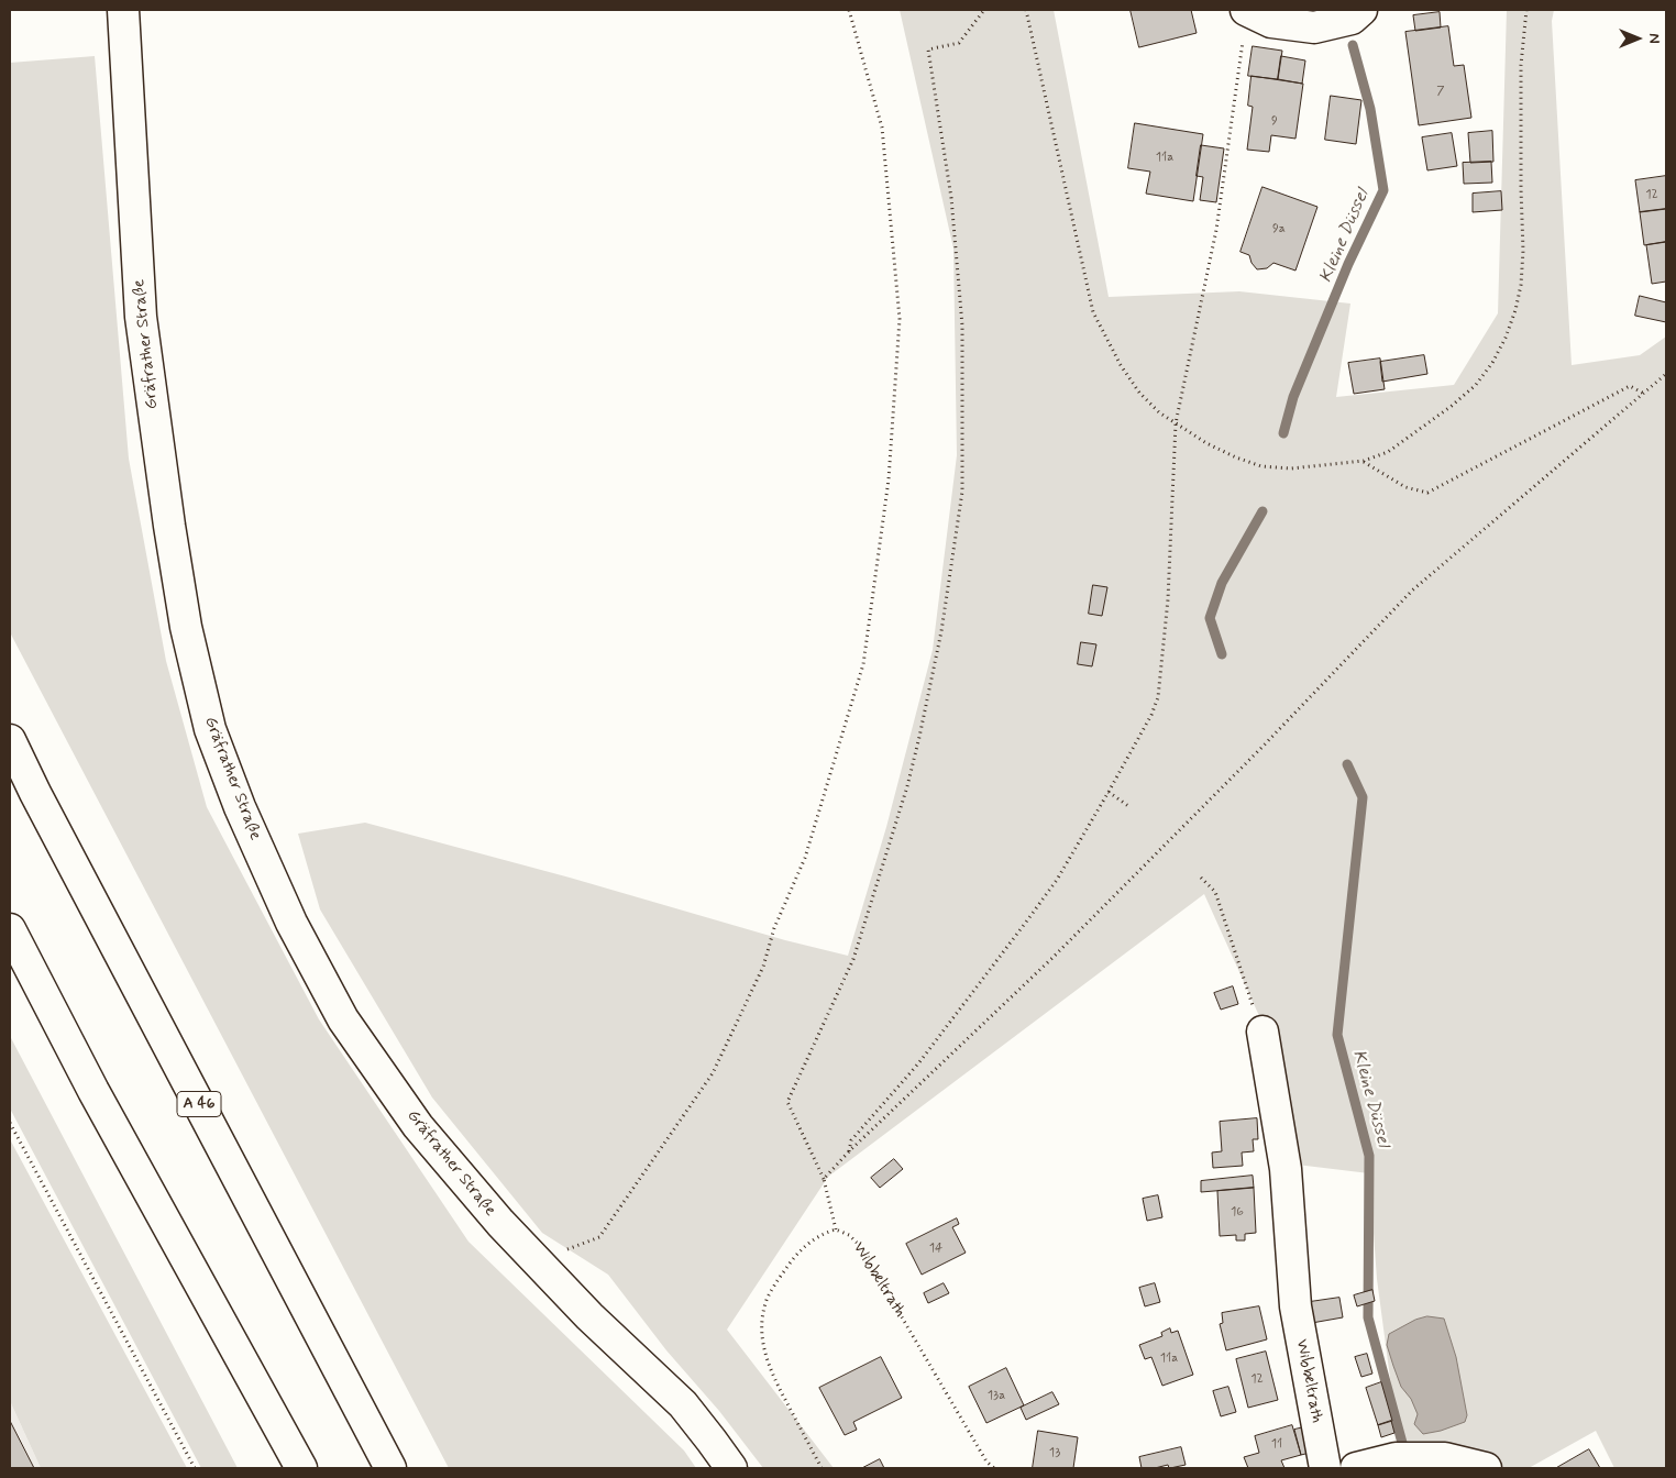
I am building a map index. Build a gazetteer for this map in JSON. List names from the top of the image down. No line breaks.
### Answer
{"streets":{"main road":["Gräfrather Straße","A 46","Wibbeltrath"]},"water":["Kleine Düssel"],"house_numbers":["7","9","11a","12","9a","16","14","11a","12","13a","11","13"],"north":"right"}
